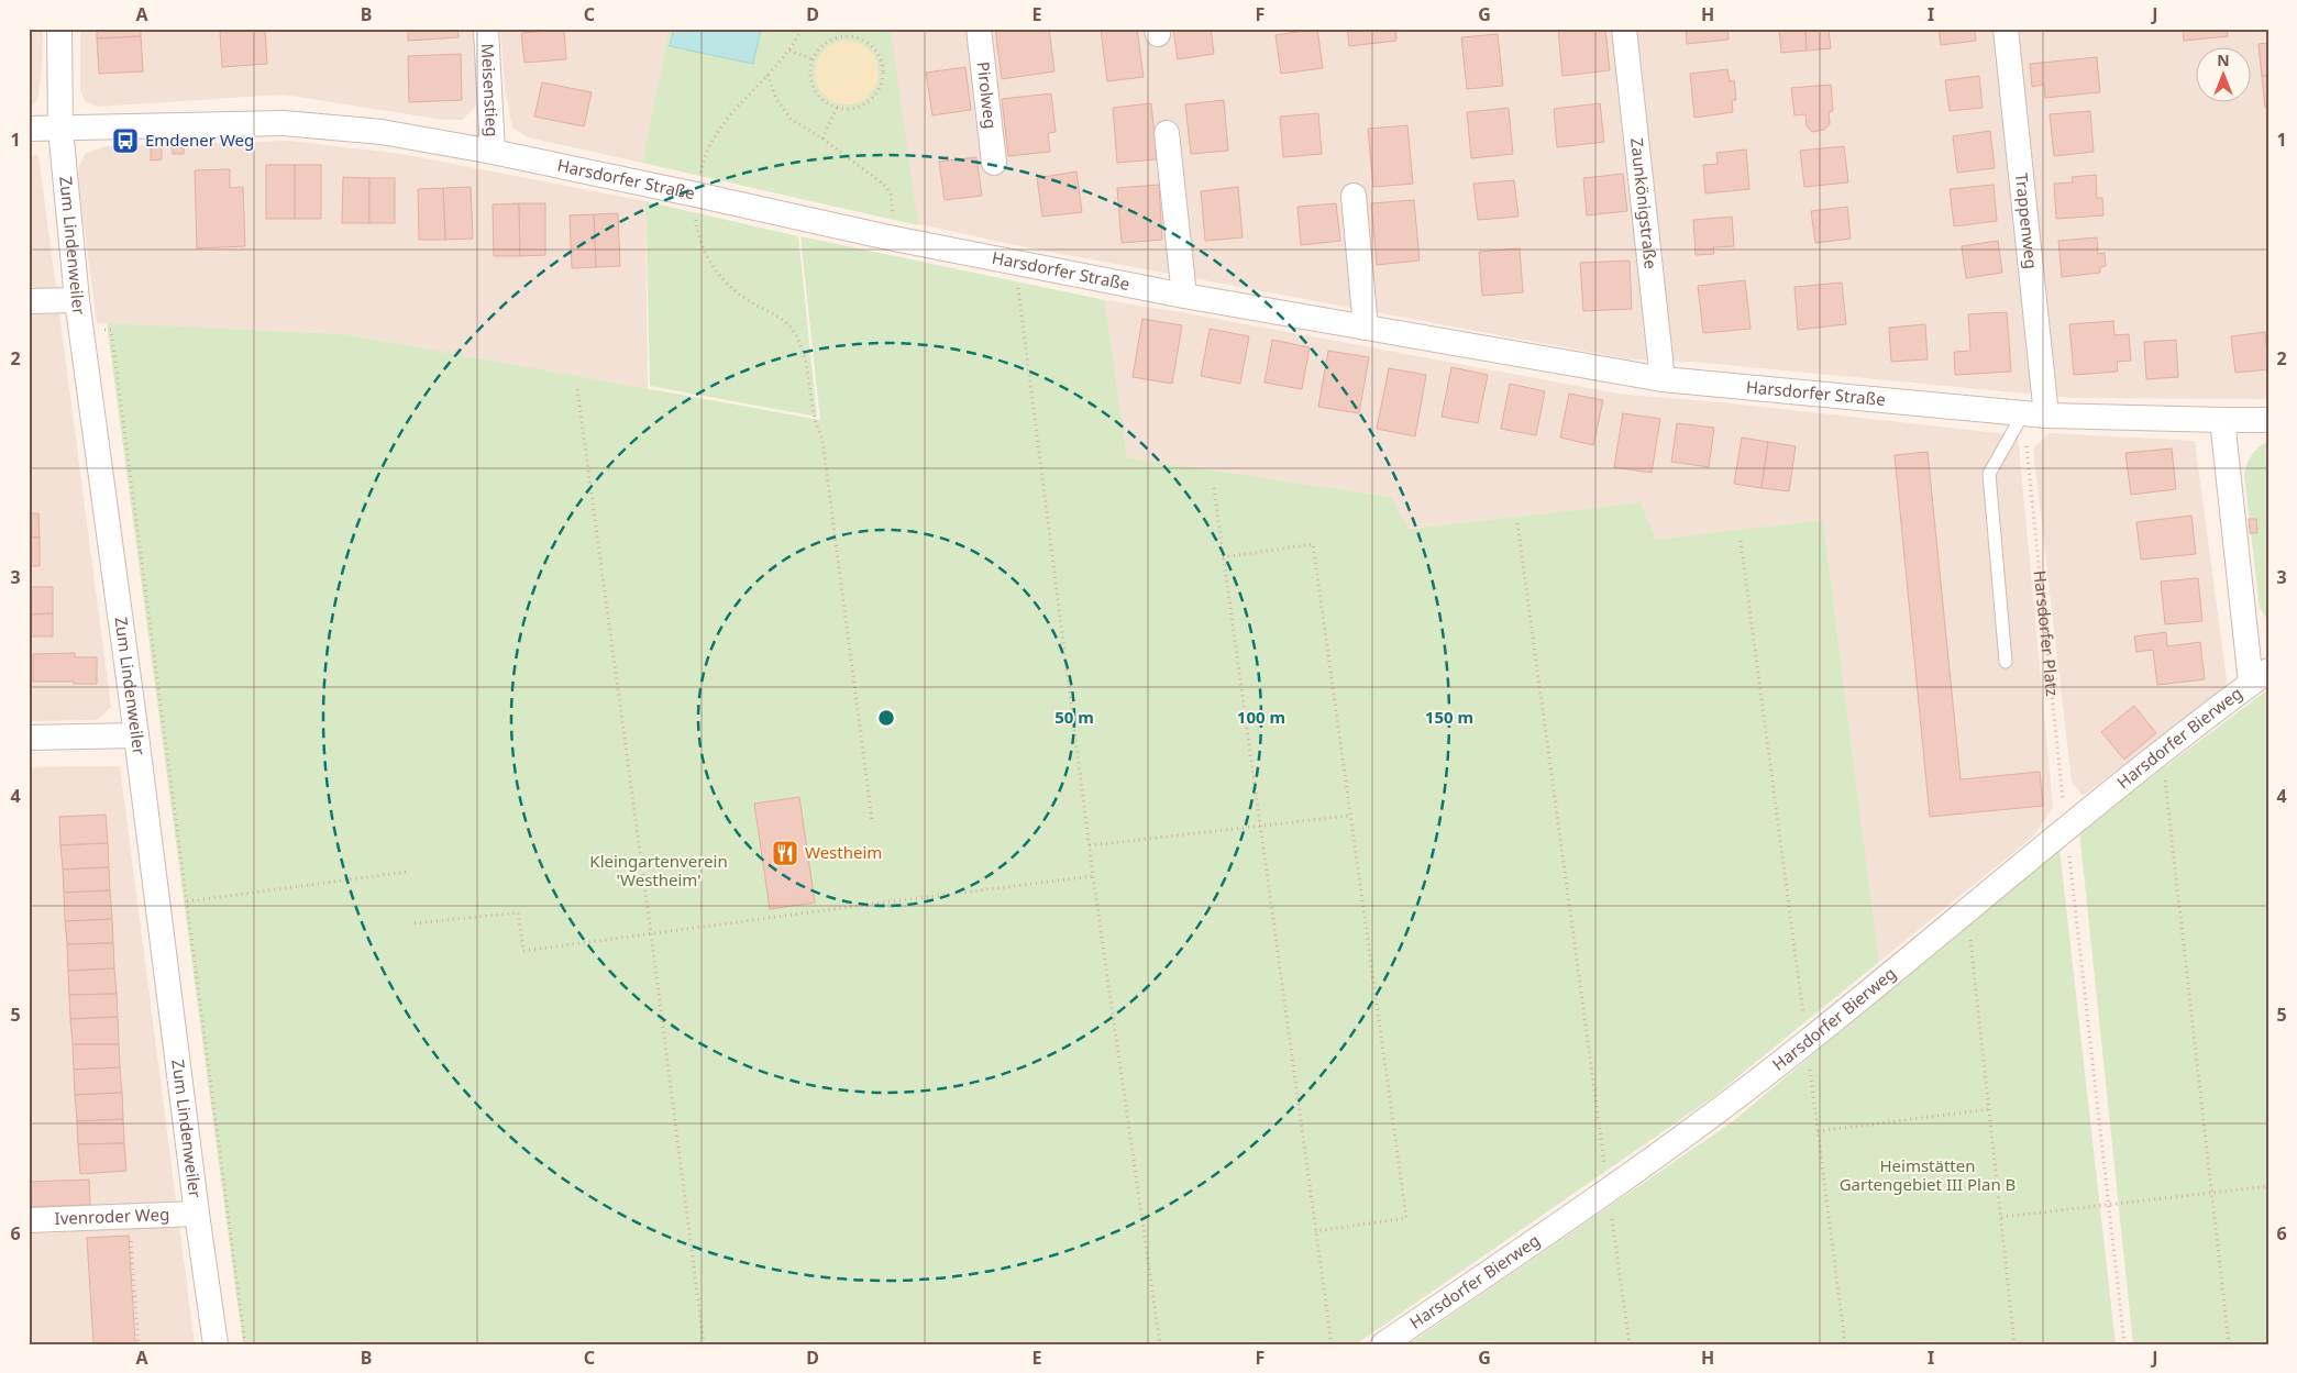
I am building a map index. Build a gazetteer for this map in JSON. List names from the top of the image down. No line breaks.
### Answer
{"streets":{"street":["Meisenstieg","Pirolweg","Harsdorfer Straße","Zaunkönigstraße","Trappenweg","Zum Lindenweiler","Harsdorfer Bierweg","Ivenroder Weg"],"path":["Harsdorfer Platz"]},"crossings":[["Meisenstieg","Harsdorfer Straße"],["Harsdorfer Straße","Zaunkönigstraße"],["Harsdorfer Straße","Trappenweg"],["Harsdorfer Straße","Zum Lindenweiler"],["Zum Lindenweiler","Ivenroder Weg"],["Harsdorfer Platz","Harsdorfer Bierweg"]],"parks":["Kleingartenverein 'Westheim'","Heimstätten Gartengebiet III Plan B"],"places":{"bus stop":["Emdener Weg"],"restaurant":["Westheim"]},"north":"top","grid":{"columns":["A","B","C","D","E","F","G","H","I","J"],"rows":["1","2","3","4","5","6"]},"rings":["50 m","100 m","150 m"]}
